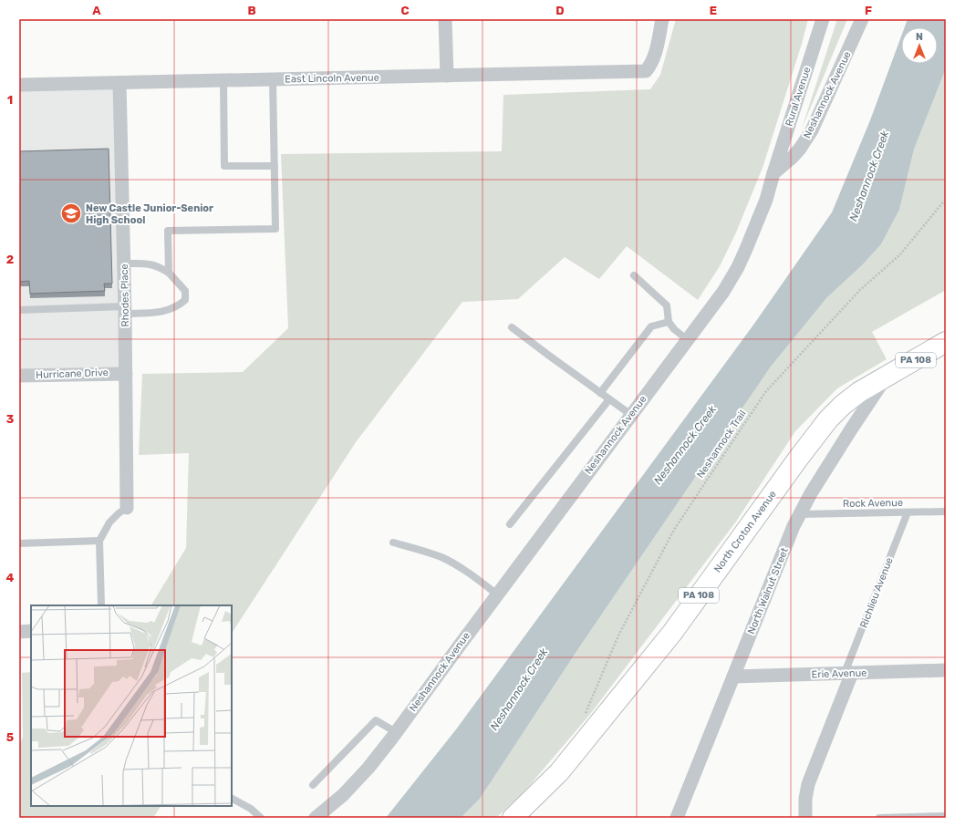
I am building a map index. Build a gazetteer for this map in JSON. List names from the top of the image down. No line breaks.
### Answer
{"streets":{"main road":["PA 108","North Croton Avenue"],"street":["East Lincoln Avenue","Neshannock Avenue","Rural Avenue","Rhodes Place","Hurricane Drive","North Walnut Street","Richlieu Avenue","Erie Avenue"],"lane":["Rock Avenue"],"path":["Neshannock Trail"]},"crossings":[["East Lincoln Avenue","Rhodes Place"],["Neshannock Avenue","Rural Avenue"],["Rhodes Place","Hurricane Drive"],["Rock Avenue","North Walnut Street"],["Rock Avenue","Richlieu Avenue"],["North Croton Avenue","North Walnut Street"],["North Walnut Street","Erie Avenue"],["Richlieu Avenue","Erie Avenue"]],"water":["Neshannock Creek"],"places":{"school or university":["New Castle Junior-Senior High School"]},"north":"top","grid":{"columns":["A","B","C","D","E","F"],"rows":["1","2","3","4","5"]}}
